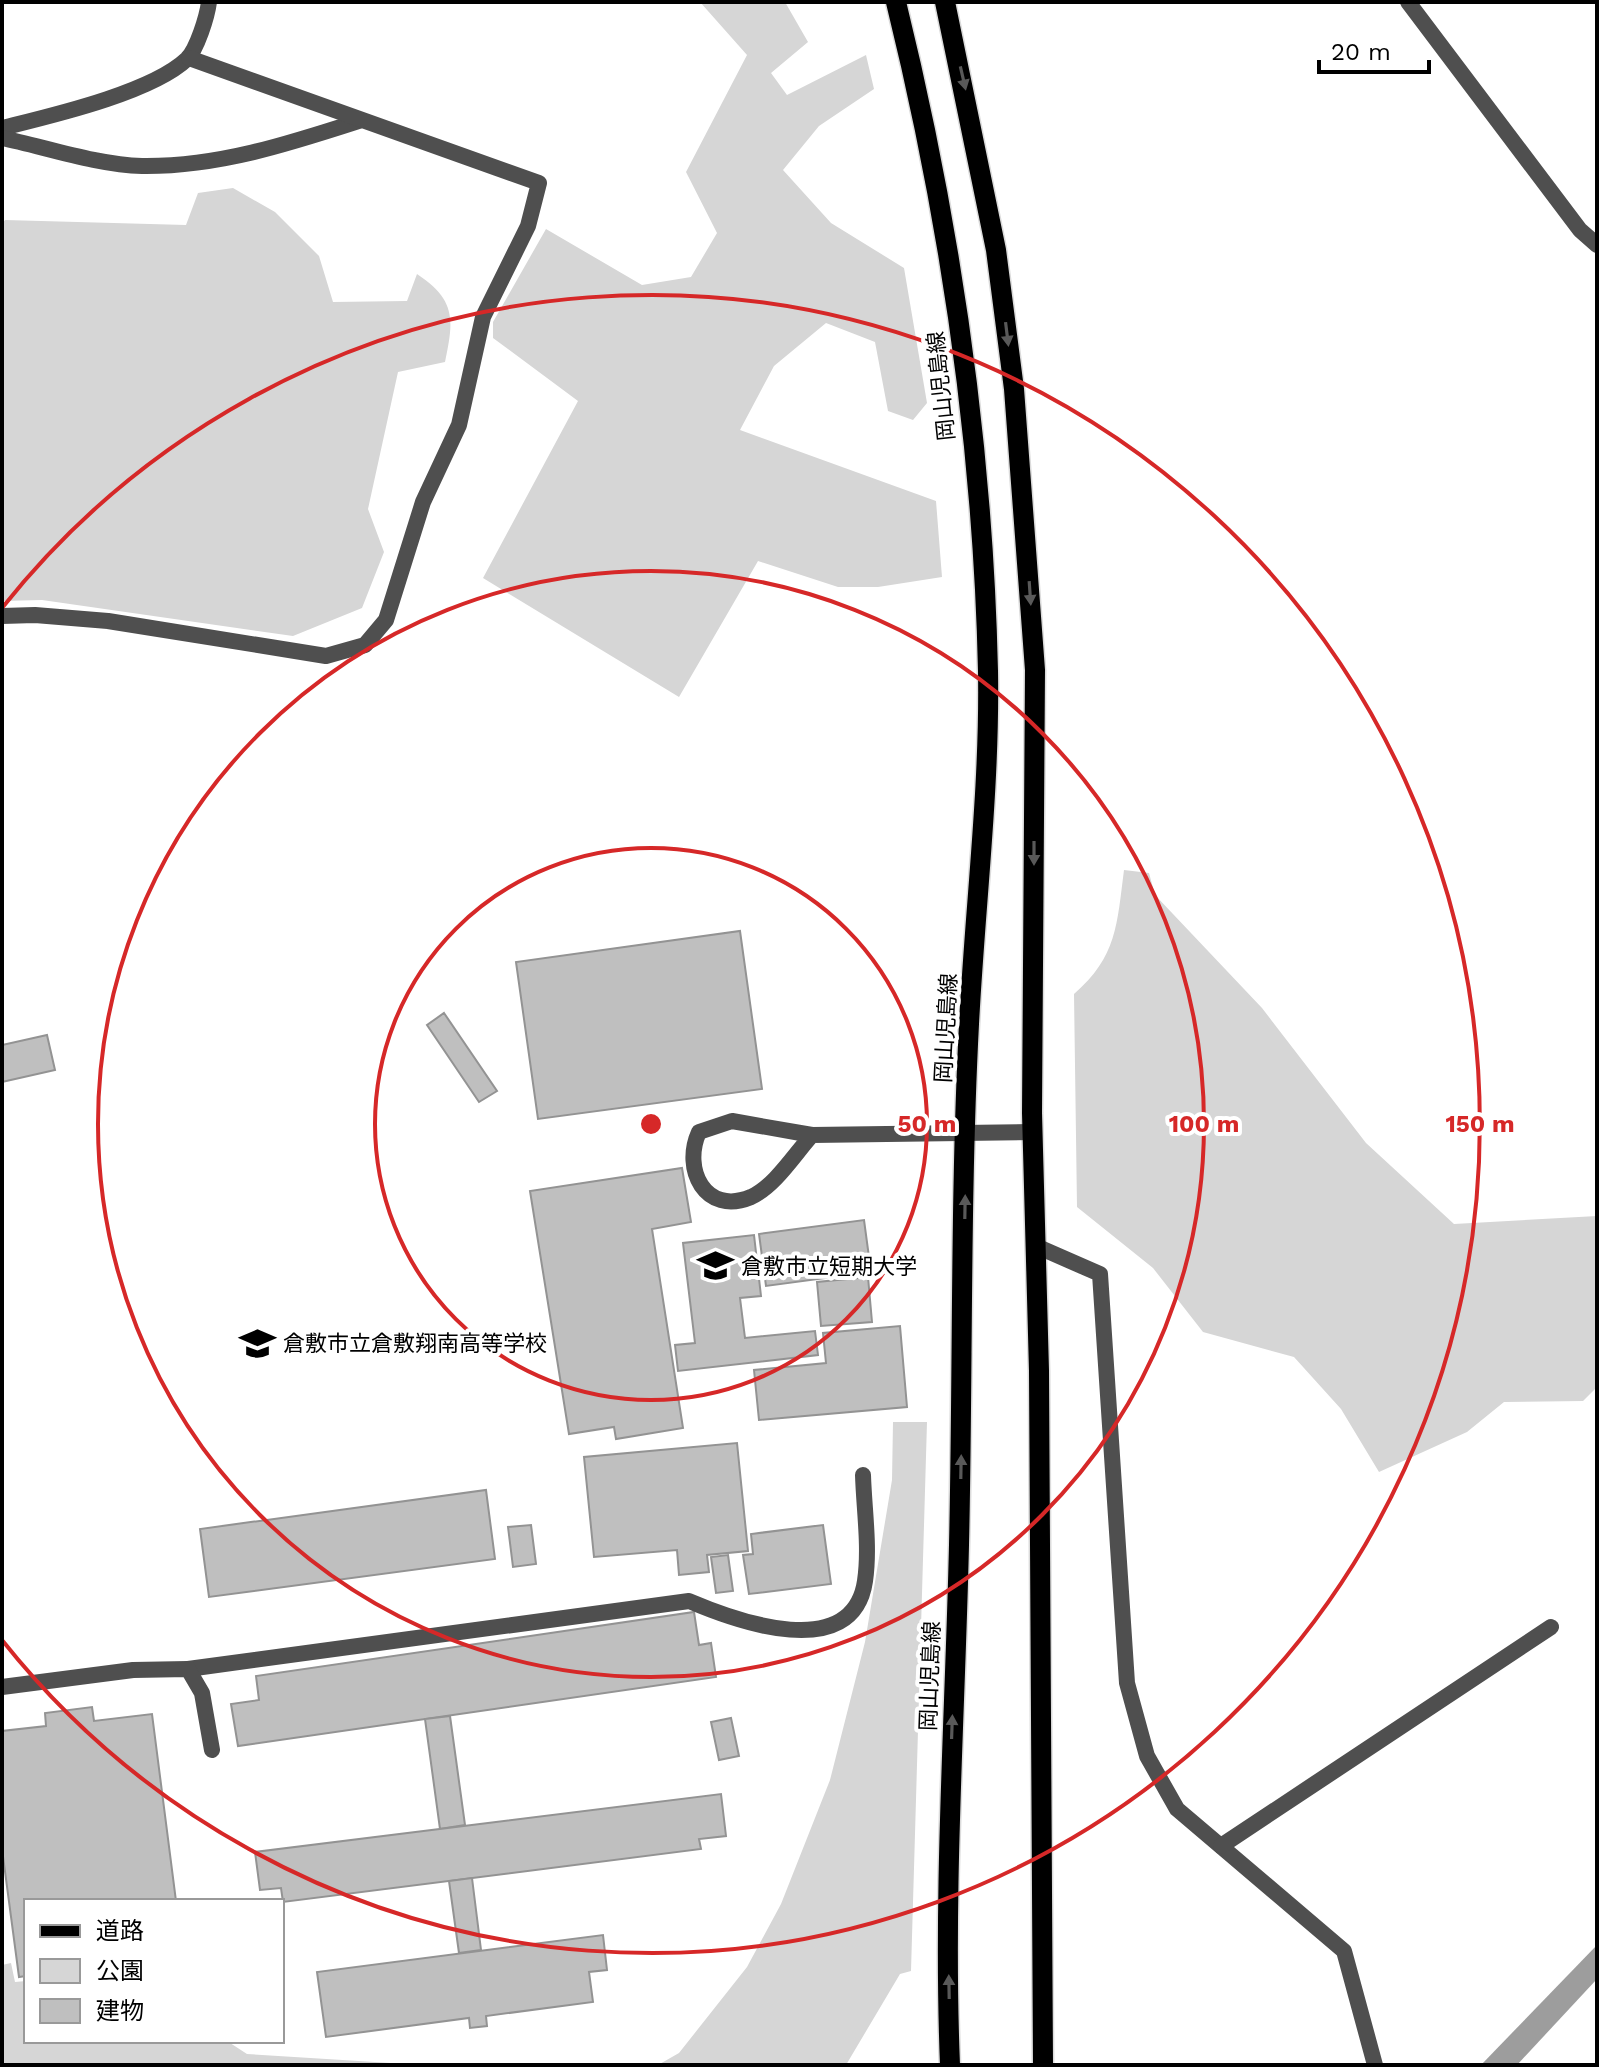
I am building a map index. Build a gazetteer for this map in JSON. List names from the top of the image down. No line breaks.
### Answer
{"streets":{"main road":["岡山児島線"]},"places":{"school or university":["倉敷市立短期大学","倉敷市立倉敷翔南高等学校"]},"legend":["道路","公園","建物"],"scale_bar":"20 m","rings":["50 m","100 m","150 m"]}
